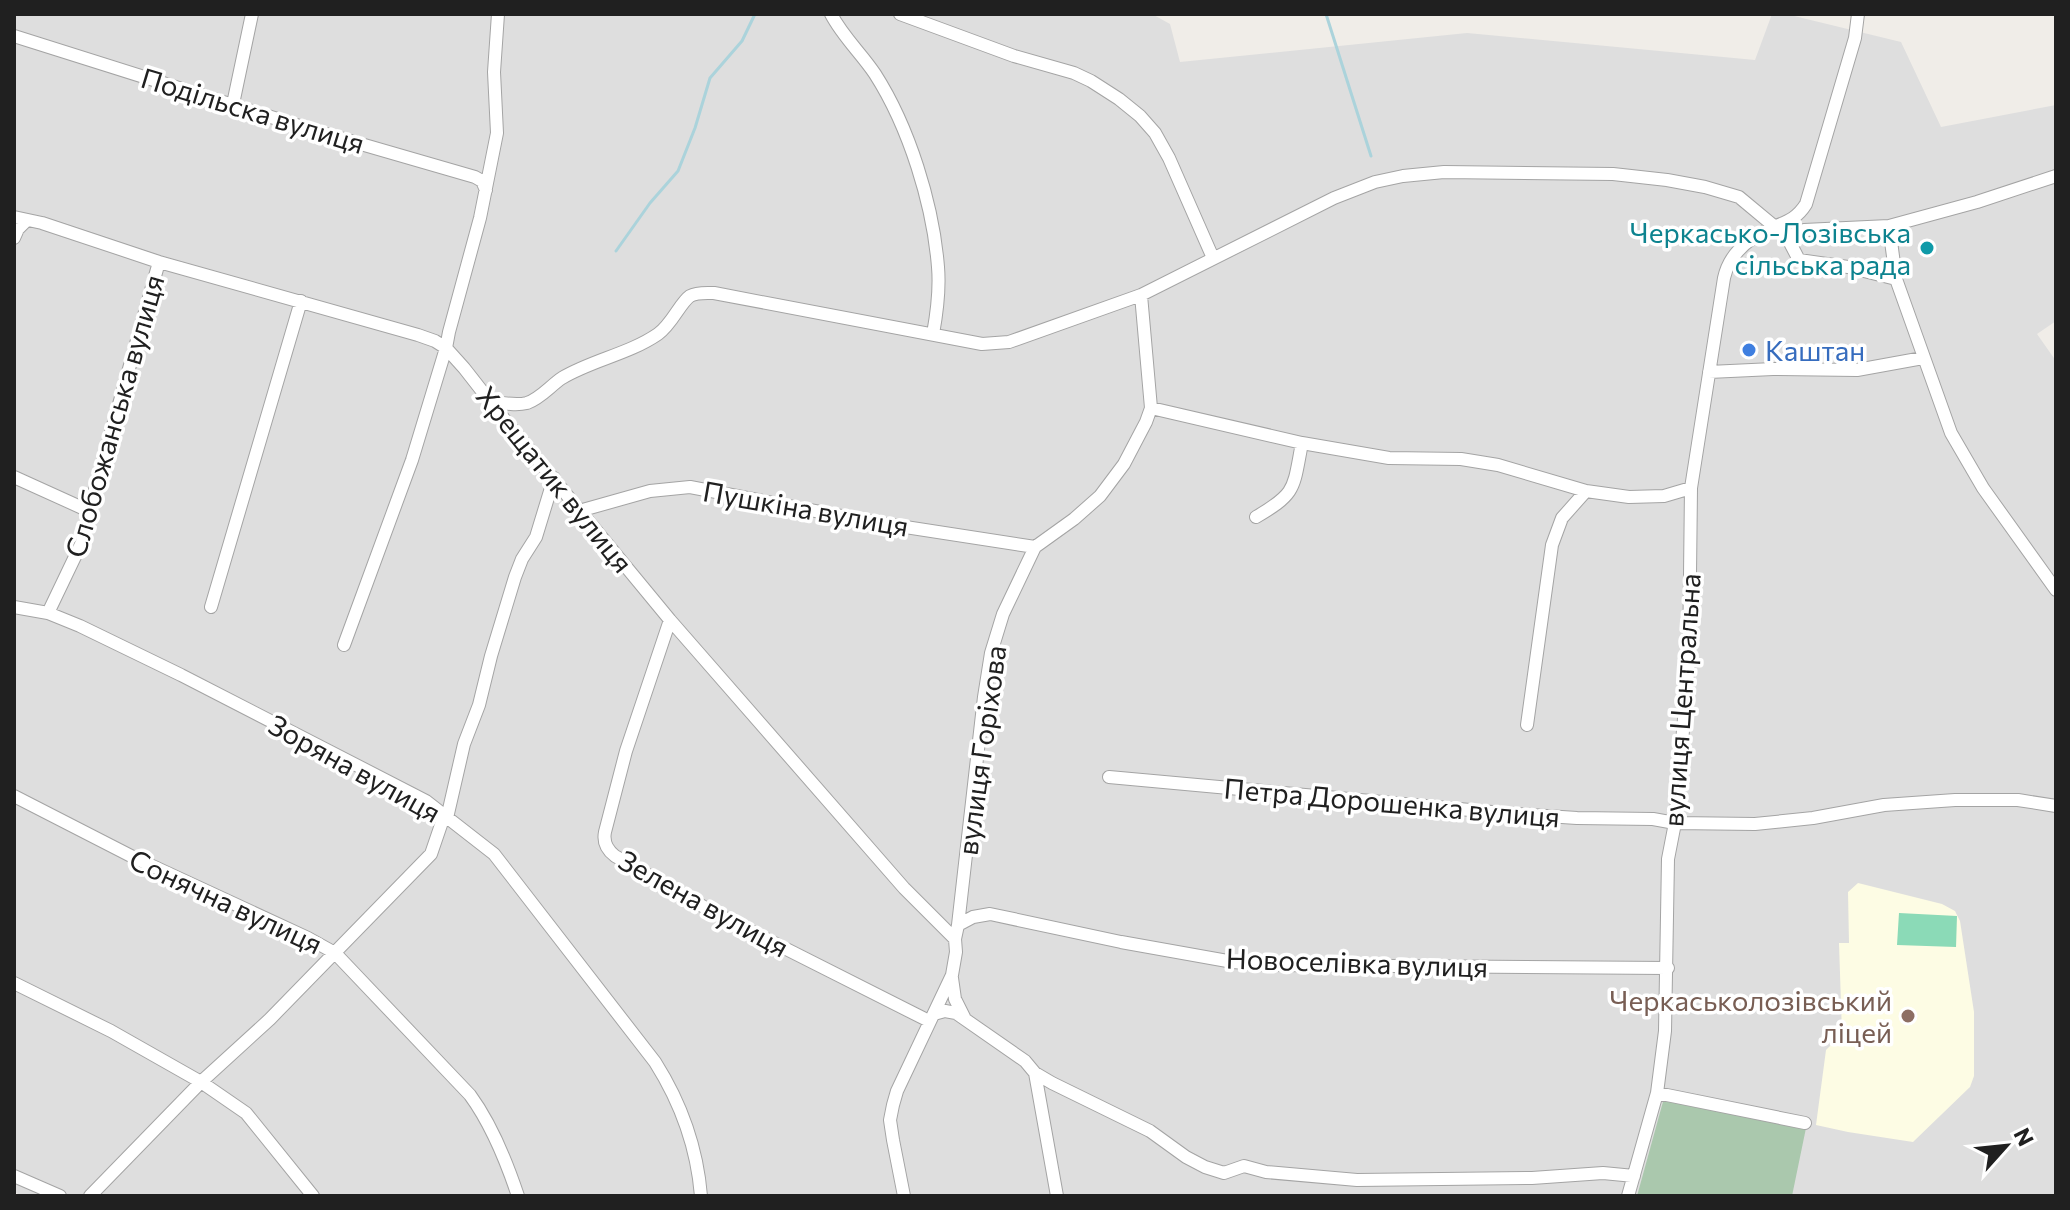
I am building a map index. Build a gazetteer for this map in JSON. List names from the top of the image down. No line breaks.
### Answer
{"streets":{"street":["Подільска вулиця","Слобожанська вулиця","Хрещатик вулиця","Пушкіна вулиця","вулиця Центральна","вулиця Горіхова","Зоряна вулиця","Петра Дорошенка вулиця","Сонячна вулиця","Зелена вулиця","Новоселівка вулиця"]},"crossings":[["Слобожанська вулиця","Хрещатик вулиця"],["Слобожанська вулиця","Зоряна вулиця"],["Хрещатик вулиця","Пушкіна вулиця"],["Хрещатик вулиця","вулиця Горіхова"],["Хрещатик вулиця","Зелена вулиця"],["Хрещатик вулиця","Новоселівка вулиця"],["Пушкіна вулиця","вулиця Горіхова"],["вулиця Центральна","Петра Дорошенка вулиця"],["вулиця Центральна","Новоселівка вулиця"],["вулиця Горіхова","Зелена вулиця"],["вулиця Горіхова","Новоселівка вулиця"]],"places":["Черкасько-Лозівська сільська рада","Каштан","Черкаськолозівський ліцей"],"north":"top right"}
